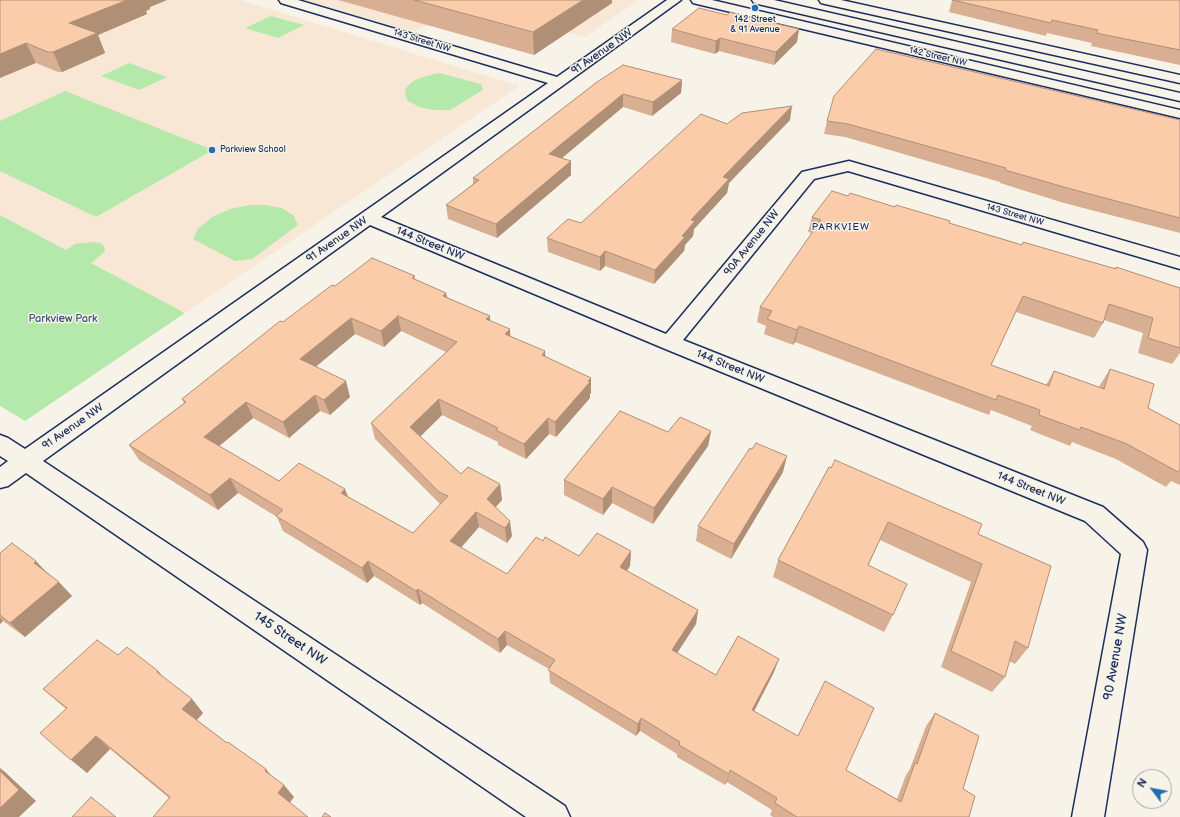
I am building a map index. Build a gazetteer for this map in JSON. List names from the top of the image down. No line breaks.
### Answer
{"streets":{"street":["143 Street NW","91 Avenue NW","142 Street NW","90A Avenue NW","144 Street NW","145 Street NW","90 Avenue NW"]},"crossings":[["143 Street NW","91 Avenue NW"],["143 Street NW","90A Avenue NW"],["91 Avenue NW","144 Street NW"],["91 Avenue NW","145 Street NW"],["90A Avenue NW","144 Street NW"],["144 Street NW","90 Avenue NW"]],"districts":["PARKVIEW"],"parks":["Parkview Park"],"places":["142 Street & 91 Avenue","Parkview School"],"north":"top left"}
